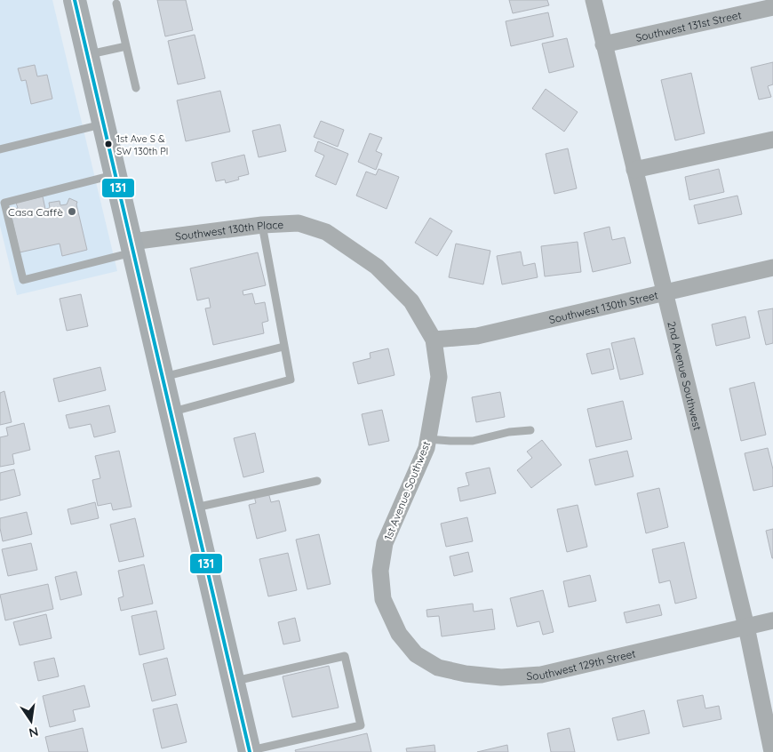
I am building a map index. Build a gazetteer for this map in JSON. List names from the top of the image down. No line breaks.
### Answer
{"streets":{"street":["Southwest 131st Street","Southwest 130th Place","Southwest 130th Street","2nd Avenue Southwest","1st Avenue Southwest","Southwest 129th Street"]},"crossings":[["Southwest 131st Street","2nd Avenue Southwest"],["Southwest 130th Place","1st Avenue Southwest"],["Southwest 130th Street","2nd Avenue Southwest"],["Southwest 130th Street","1st Avenue Southwest"],["2nd Avenue Southwest","Southwest 129th Street"],["1st Avenue Southwest","Southwest 129th Street"]],"places":["1st Ave S & SW 130th Pl","Casa Caffè"],"lines":["transit line 131"],"north":"bottom"}
